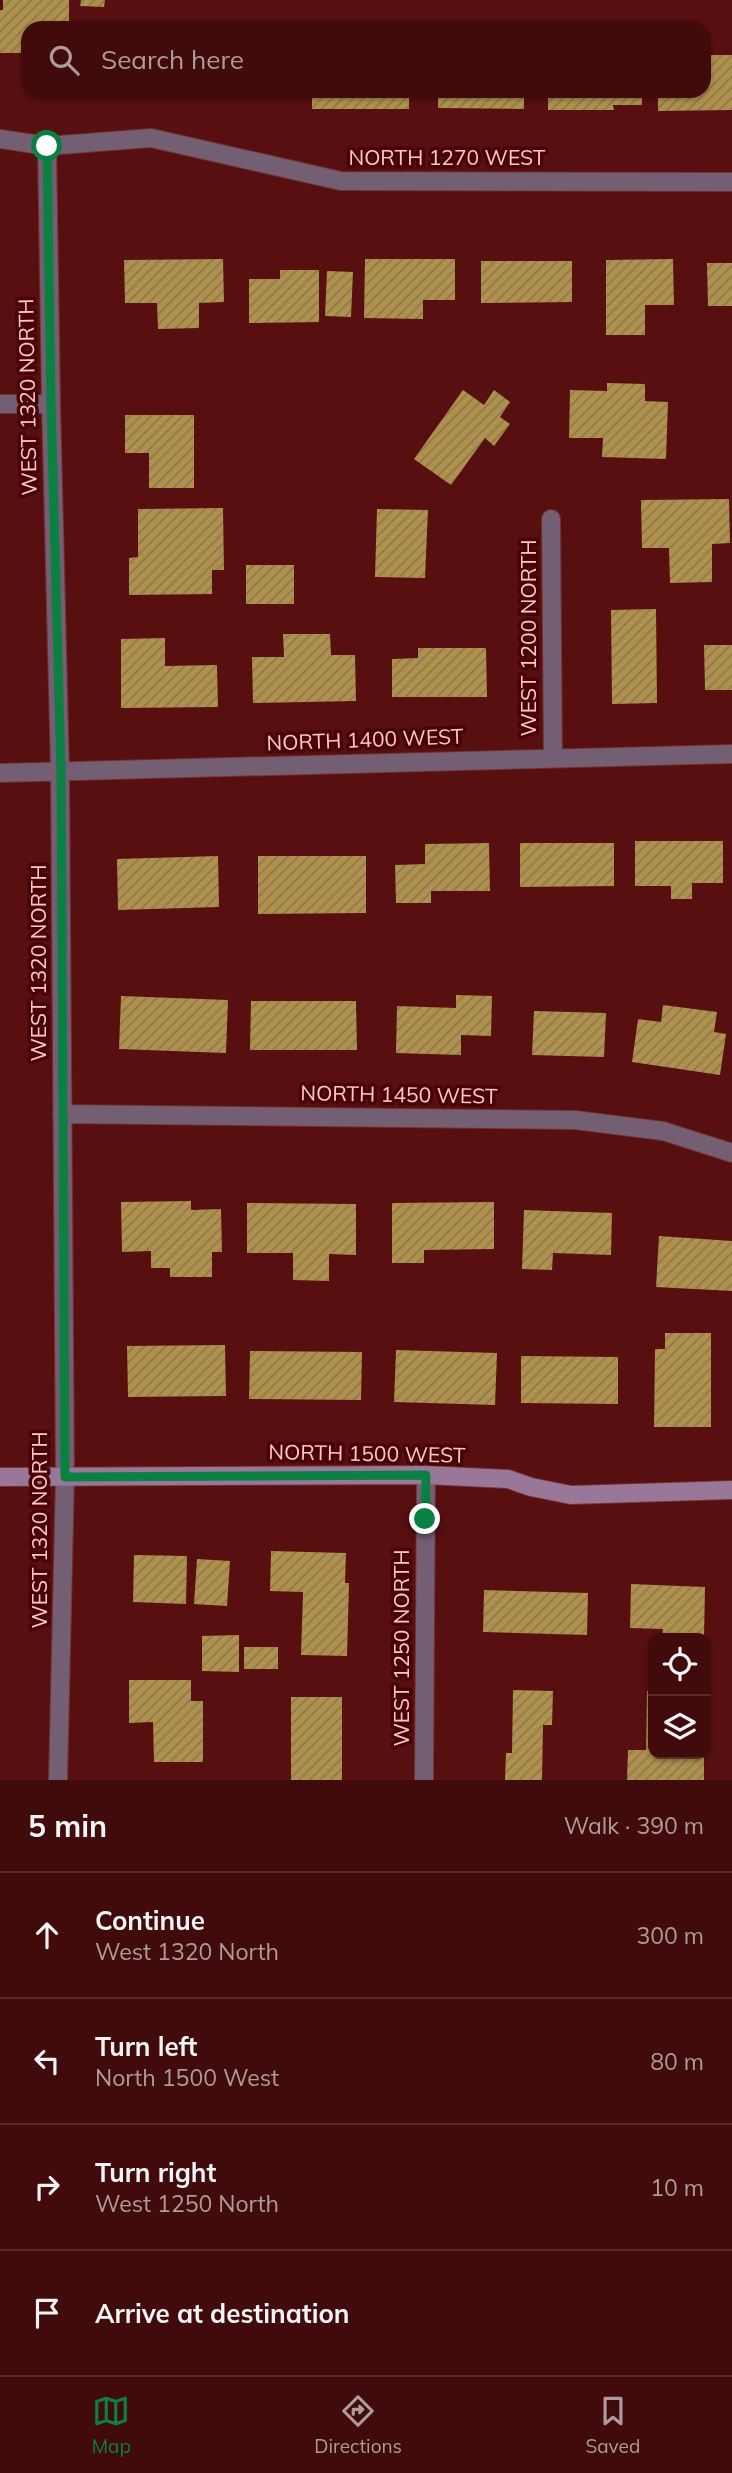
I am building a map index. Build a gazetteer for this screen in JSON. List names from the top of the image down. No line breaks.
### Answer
{"streets":{"street":["NORTH 1270 WEST","WEST 1320 NORTH","WEST 1200 NORTH","NORTH 1400 WEST","NORTH 1450 WEST","NORTH 1500 WEST","WEST 1250 NORTH"]},"crossings":[["NORTH 1270 WEST","WEST 1320 NORTH"],["WEST 1320 NORTH","NORTH 1400 WEST"],["WEST 1320 NORTH","NORTH 1450 WEST"],["WEST 1320 NORTH","NORTH 1500 WEST"],["WEST 1200 NORTH","NORTH 1400 WEST"],["NORTH 1500 WEST","WEST 1250 NORTH"]],"page":{"search":"Search here","heading":["5 min","Walk · 390 m"],"list":[["Continue","West 1320 North","300 m"],["Turn left","North 1500 West","80 m"],["Turn right","West 1250 North","10 m"],"Arrive at destination"],"nav":["Map","Directions","Saved"]}}
